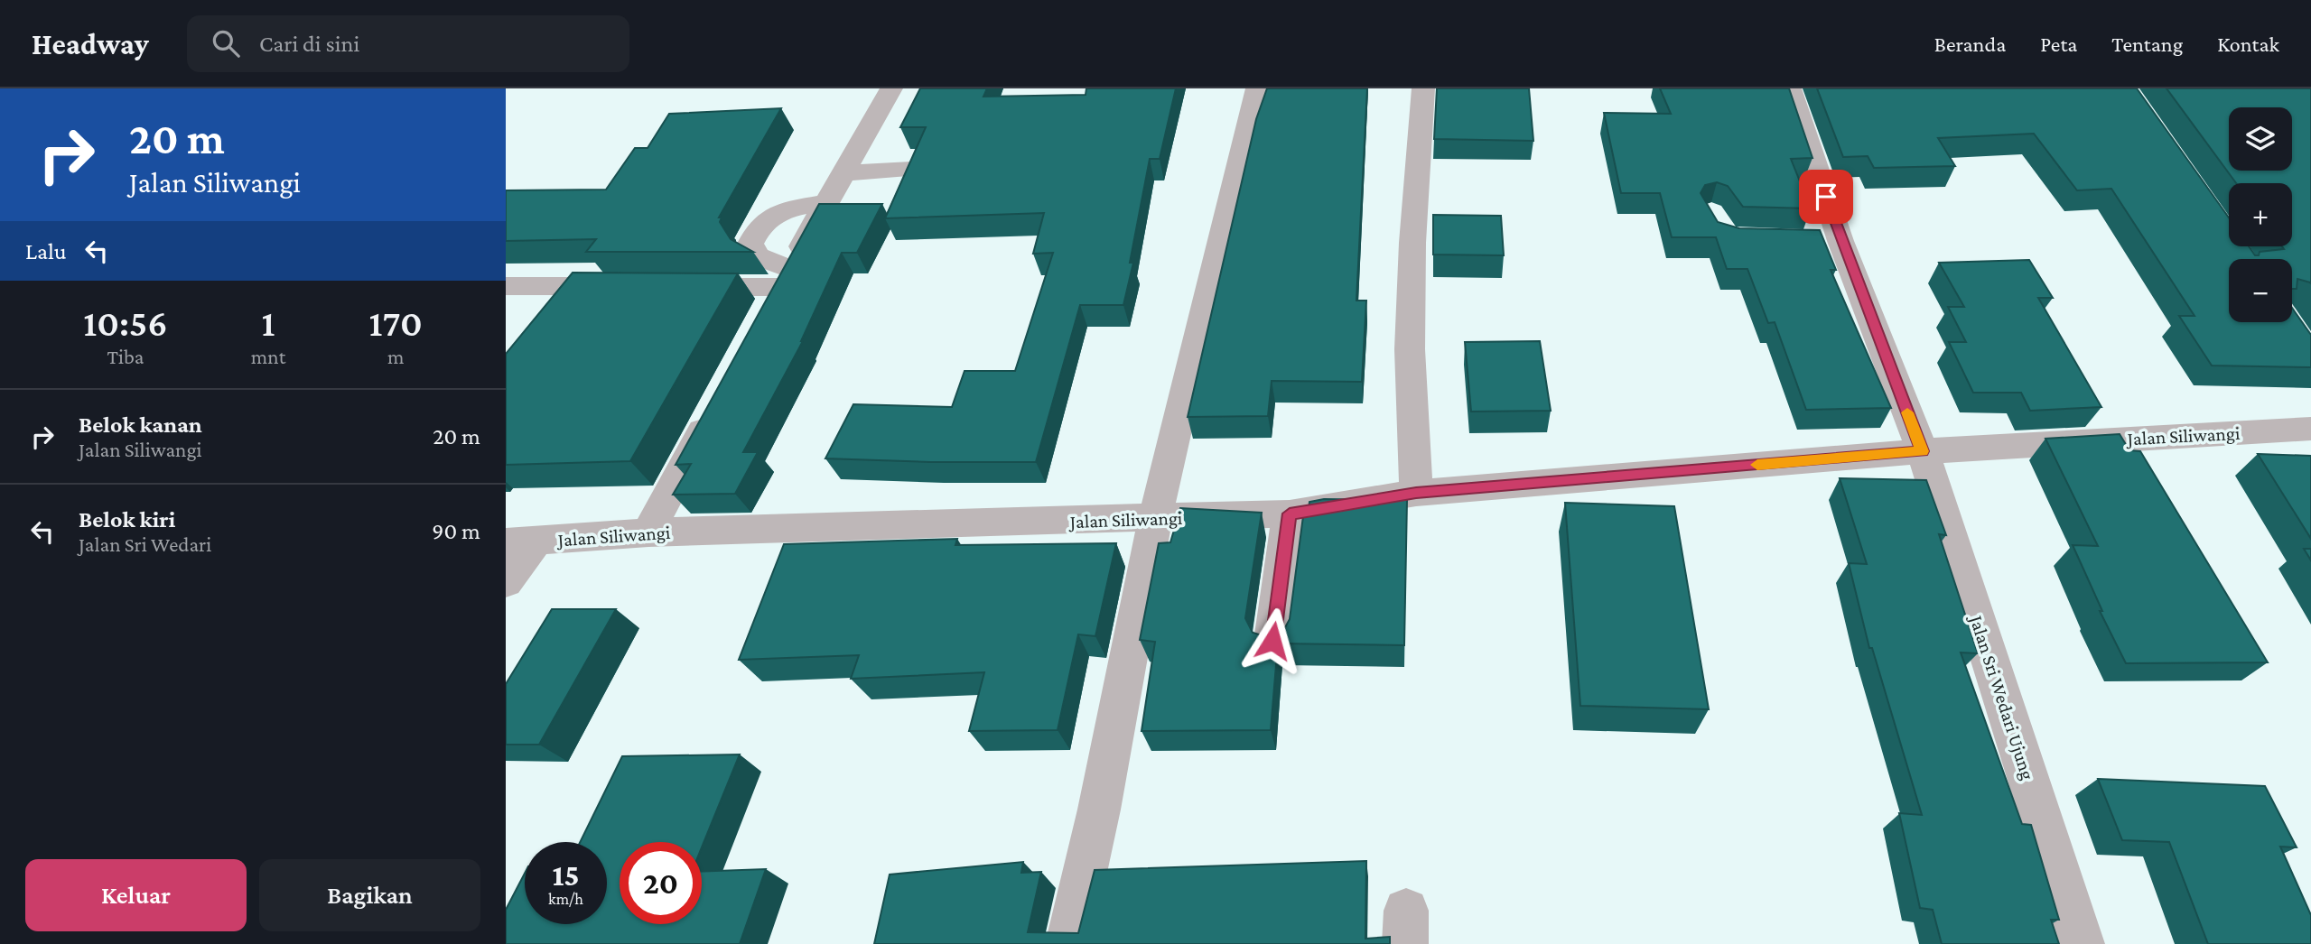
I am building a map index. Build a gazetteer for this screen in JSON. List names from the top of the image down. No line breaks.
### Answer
{"streets":{"street":["Jalan Siliwangi","Jalan Sri Wedari Ujung"]},"crossings":[["Jalan Siliwangi","Jalan Sri Wedari Ujung"]],"page":{"header":"Headway","search":"Cari di sini","nav":["Beranda","Peta","Tentang","Kontak"],"turn":["20 m","Jalan Siliwangi"],"map_buttons":["+","−"],"then":"Lalu","eta":["10:56","Tiba","1","mnt","170","m"],"list":[{"name":"Belok kanan","note":"Jalan Siliwangi","value":"20 m"},{"name":"Belok kiri","note":"Jalan Sri Wedari","value":"90 m"}],"speed":"15 km/h","limit":"20","buttons":["Keluar","Bagikan"]}}
